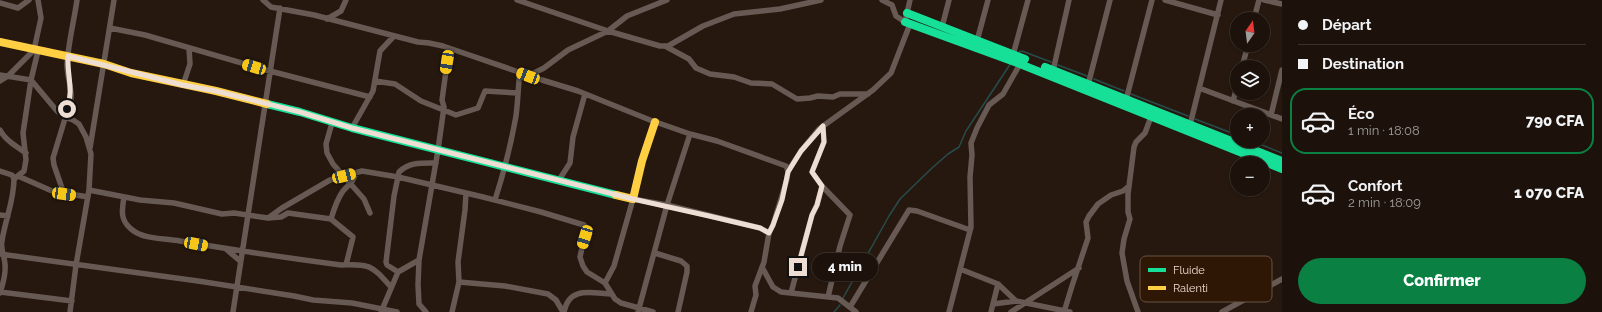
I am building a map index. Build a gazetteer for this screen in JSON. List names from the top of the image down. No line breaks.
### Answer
{"legend":["Fluide","Ralenti"],"north":"top","page":{"banner":["Départ","Destination"],"map_buttons":["+","−"],"list":[{"name":"Éco","note":"1 min · 18:08","value":"790 CFA"},{"name":"Confort","note":"2 min · 18:09","value":"1 070 CFA"}],"buttons":"Confirmer","bubble":"4 min"}}
